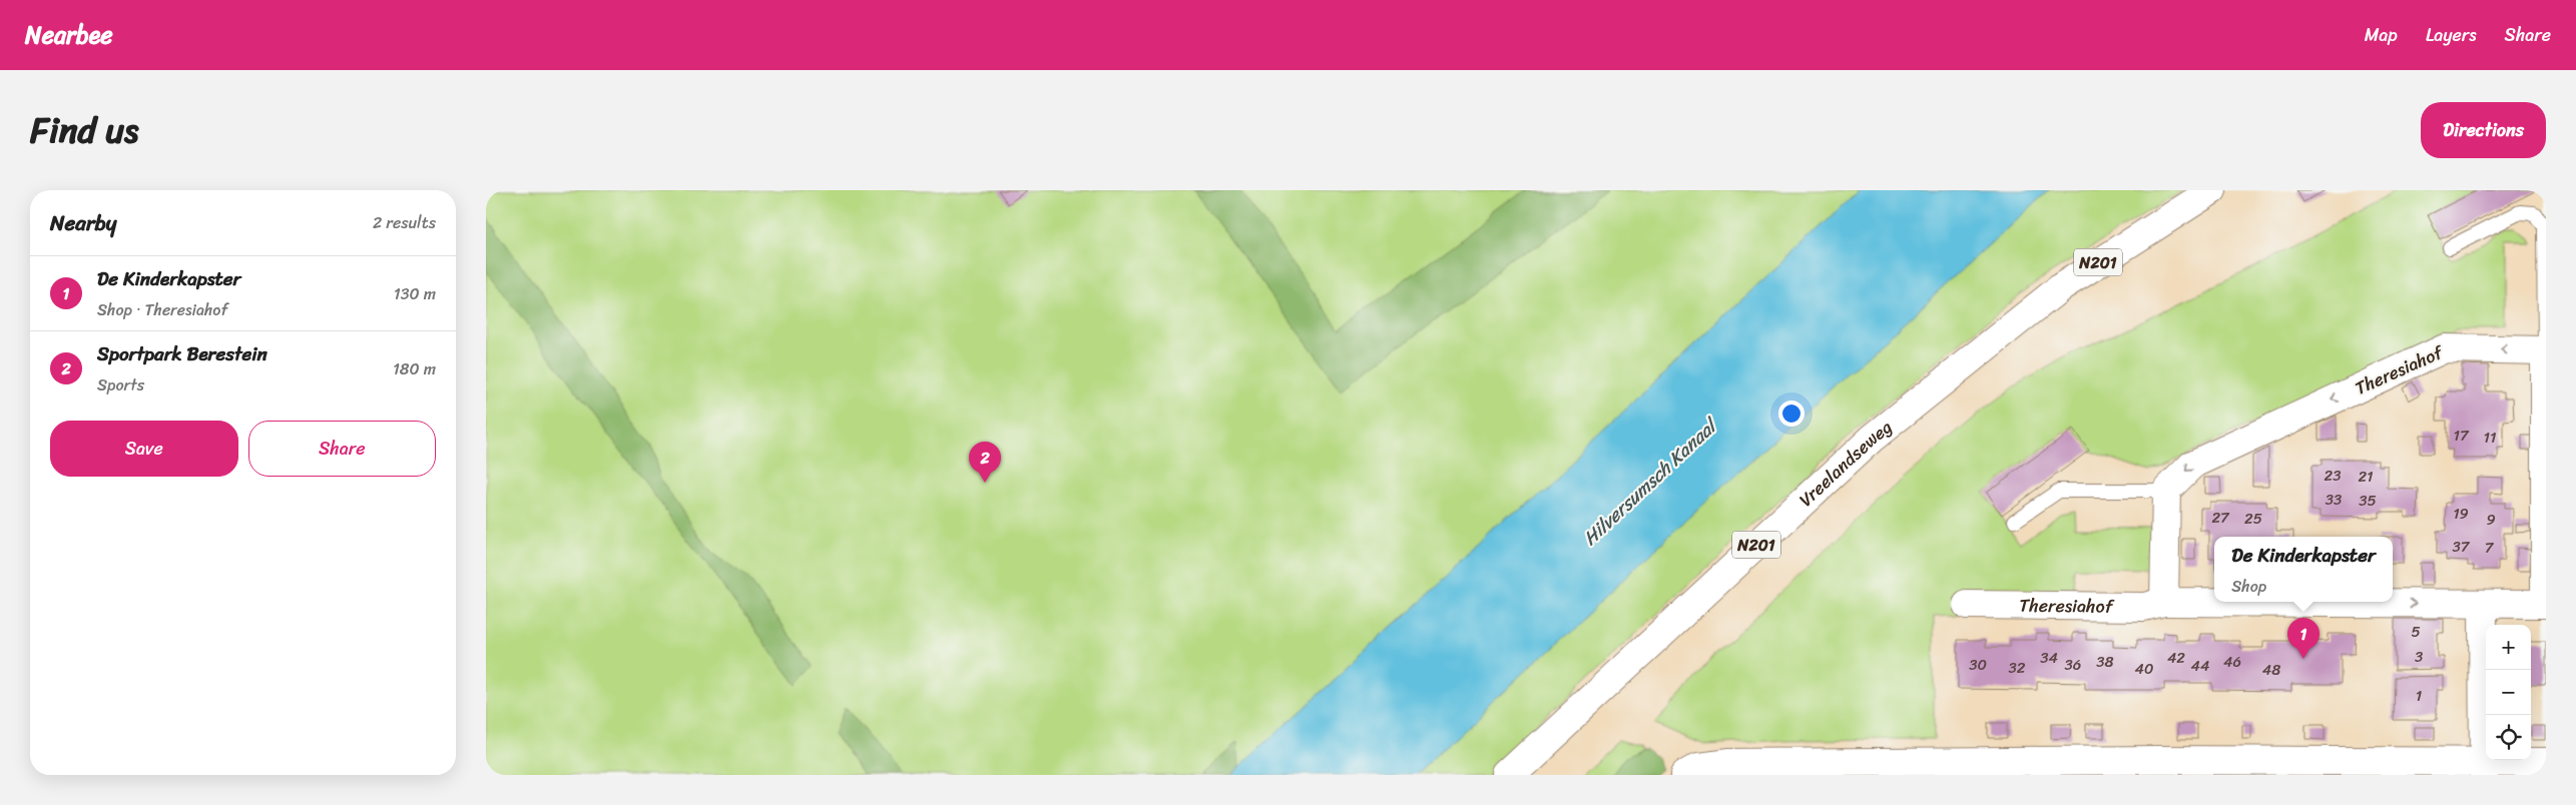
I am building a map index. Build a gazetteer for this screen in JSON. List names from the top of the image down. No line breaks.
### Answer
{"streets":{"street":["N201","Theresiahof","Vreelandseweg"]},"water":["Hilversumsch Kanaal"],"house_numbers":["17","11","23","21","33","35","19","27","25","9","37","7","5","3","34","42","38","46","30","36","44","32","40","48","1"],"page":{"header":"Nearbee","nav":["Map","Layers","Share"],"title":"Find us","buttons":["Directions",["Save","Share"]],"heading":["Nearby","2 results"],"list":[{"mark":"1","name":"De Kinderkapster","note":"Shop · Theresiahof","value":"130 m"},{"mark":"2","name":"Sportpark Berestein","note":"Sports","value":"180 m"}],"pins":["2","1"],"popup":["De Kinderkapster","Shop"],"map_buttons":["+","−"]}}
